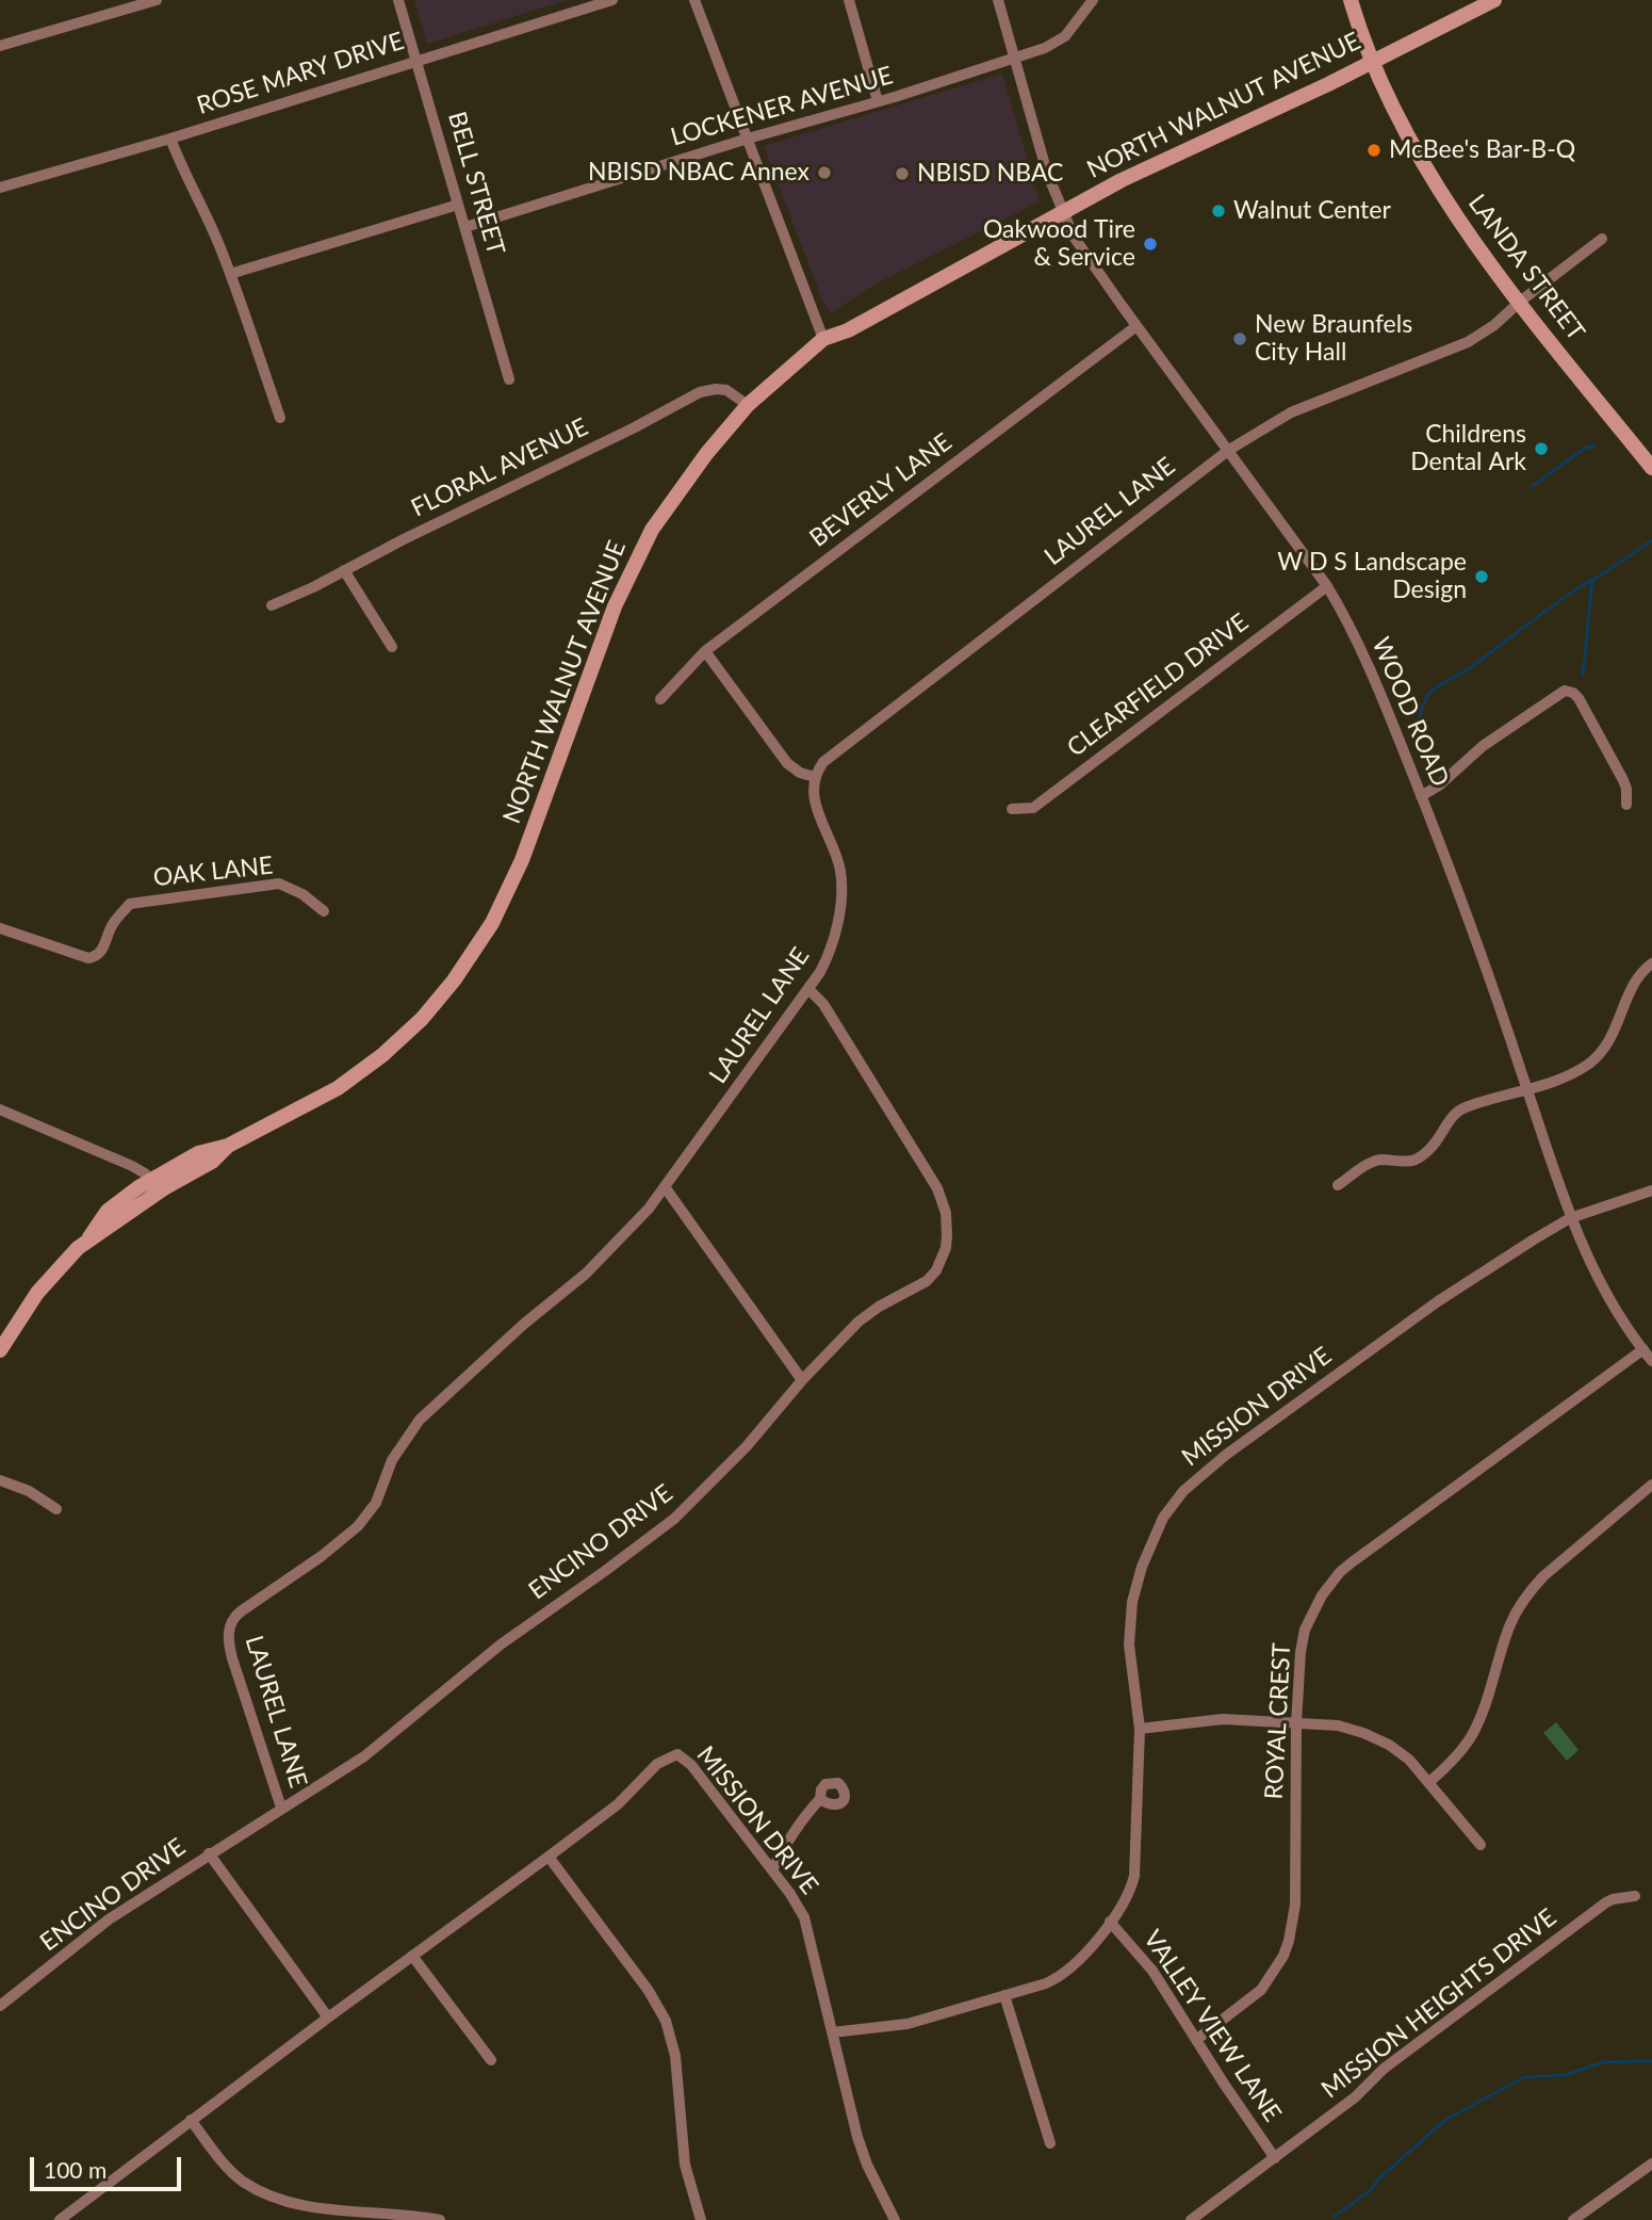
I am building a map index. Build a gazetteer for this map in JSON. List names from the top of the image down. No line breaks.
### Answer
{"streets":{"main road":["NORTH WALNUT AVENUE","LANDA STREET"],"street":["ROSE MARY DRIVE","LOCKENER AVENUE","BELL STREET","FLORAL AVENUE","BEVERLY LANE","LAUREL LANE","CLEARFIELD DRIVE","WOOD ROAD","OAK LANE","MISSION DRIVE","ENCINO DRIVE","ROYAL CREST","MISSION HEIGHTS DRIVE","VALLEY VIEW LANE"]},"crossings":[["ROSE MARY DRIVE","BELL STREET"],["NORTH WALNUT AVENUE","LANDA STREET"],["NORTH WALNUT AVENUE","FLORAL AVENUE"],["NORTH WALNUT AVENUE","WOOD ROAD"],["LOCKENER AVENUE","BELL STREET"],["LOCKENER AVENUE","WOOD ROAD"],["LANDA STREET","LAUREL LANE"],["BEVERLY LANE","WOOD ROAD"],["LAUREL LANE","WOOD ROAD"],["LAUREL LANE","ENCINO DRIVE"],["CLEARFIELD DRIVE","WOOD ROAD"],["WOOD ROAD","MISSION DRIVE"],["WOOD ROAD","ROYAL CREST"],["MISSION DRIVE","VALLEY VIEW LANE"],["ROYAL CREST","VALLEY VIEW LANE"],["MISSION HEIGHTS DRIVE","VALLEY VIEW LANE"]],"places":["McBee's Bar-B-Q","NBISD NBAC Annex","NBISD NBAC","Walnut Center","Oakwood Tire & Service","New Braunfels City Hall","Childrens Dental Ark","W D S Landscape Design"],"scale_bar":"100 m"}
